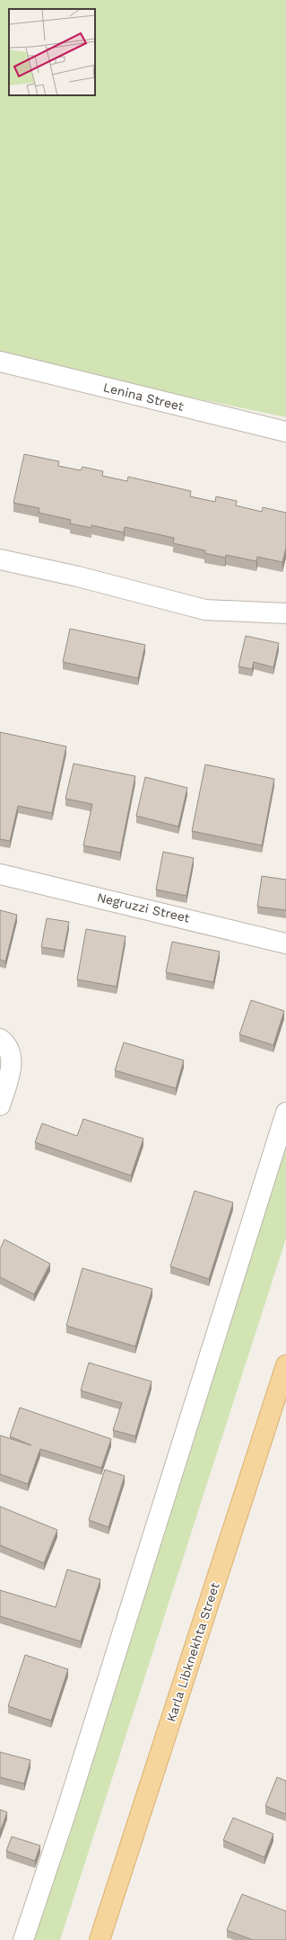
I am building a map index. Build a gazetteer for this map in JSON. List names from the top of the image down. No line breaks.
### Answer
{"streets":{"main road":["Karla Libknekhta Street"],"street":["Lenina Street","Negruzzi Street"]}}
